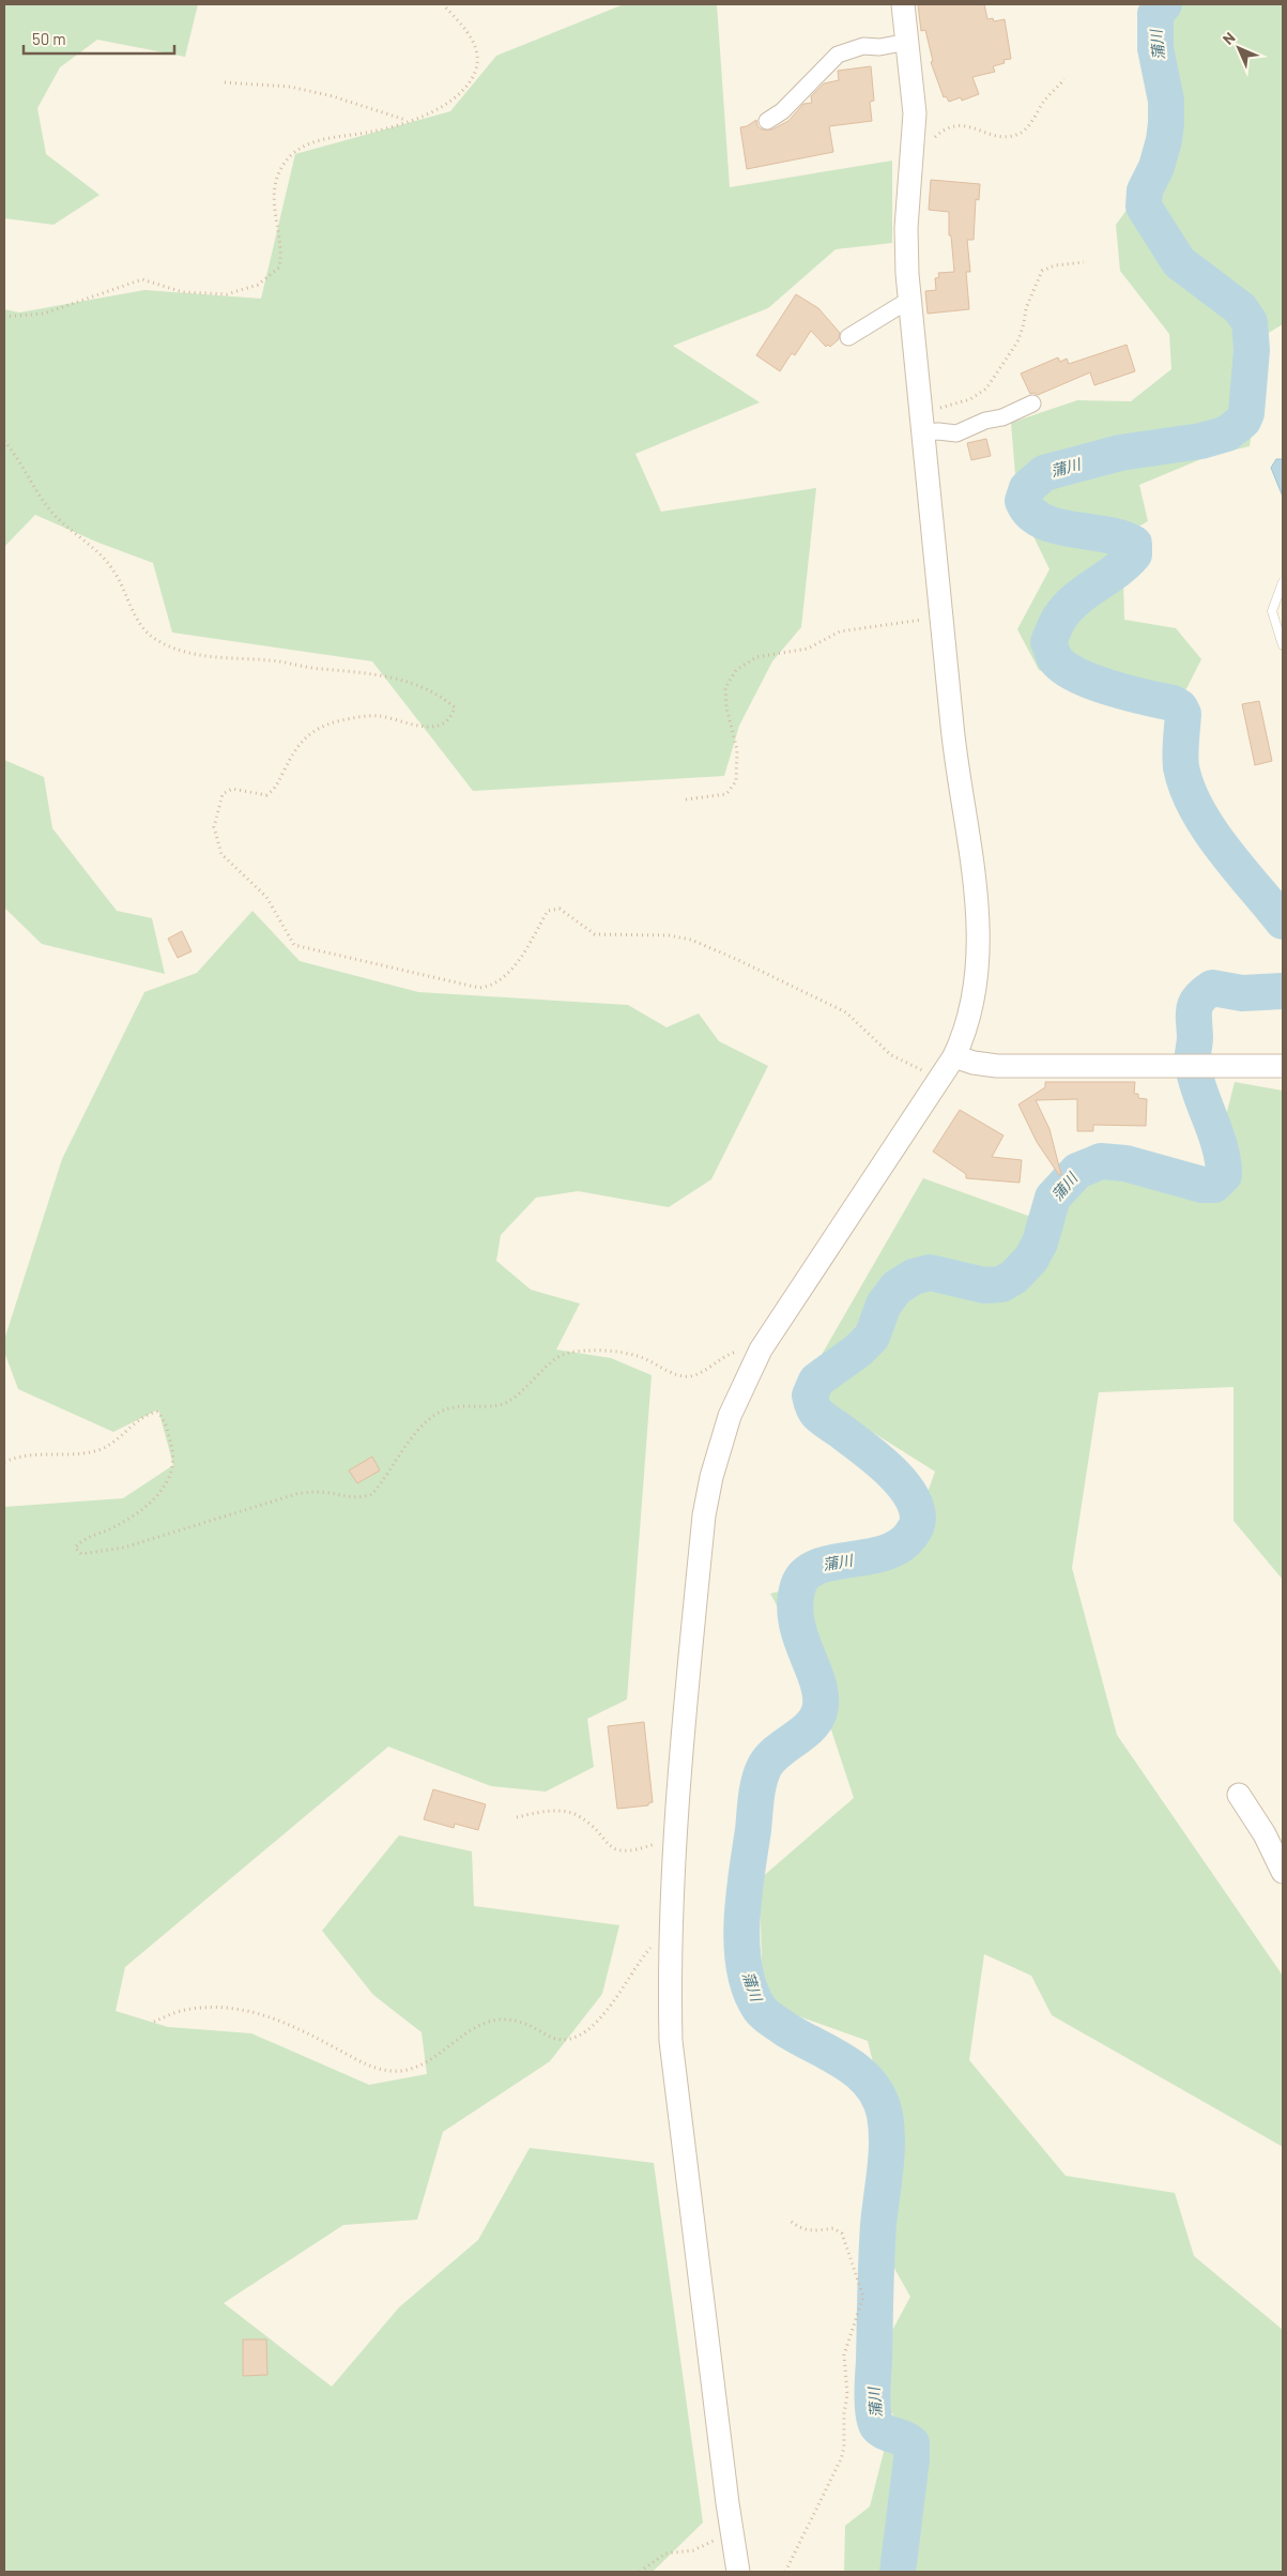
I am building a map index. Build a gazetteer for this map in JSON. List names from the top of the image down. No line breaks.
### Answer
{"water":["蒲川"],"scale_bar":"50 m","north":"top left"}
